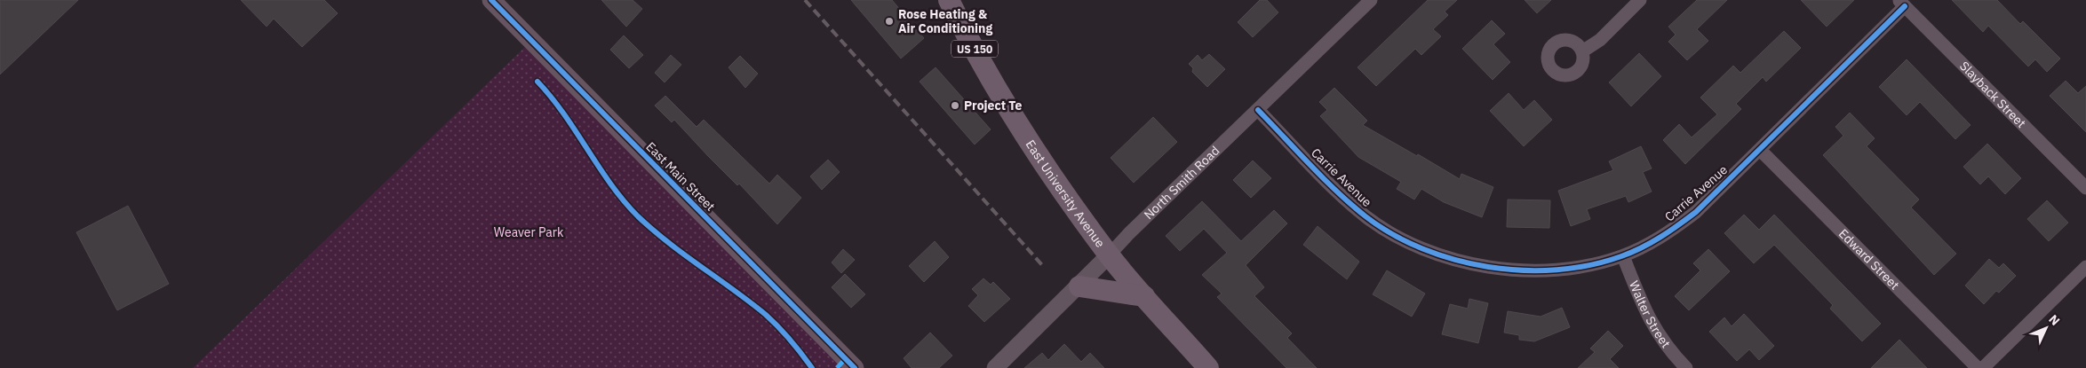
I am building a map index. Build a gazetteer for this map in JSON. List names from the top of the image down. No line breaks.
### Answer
{"streets":{"main road":["US 150","East Main Street","East University Avenue"],"street":["Slayback Street","Carrie Avenue","North Smith Road","Edward Street","Walter Street"]},"crossings":[["Slayback Street","Carrie Avenue"],["Carrie Avenue","North Smith Road"],["Carrie Avenue","Edward Street"],["Carrie Avenue","Walter Street"],["North Smith Road","East University Avenue"]],"parks":["Weaver Park"],"places":["Rose Heating & Air Conditioning","Project Te"],"north":"top right"}
